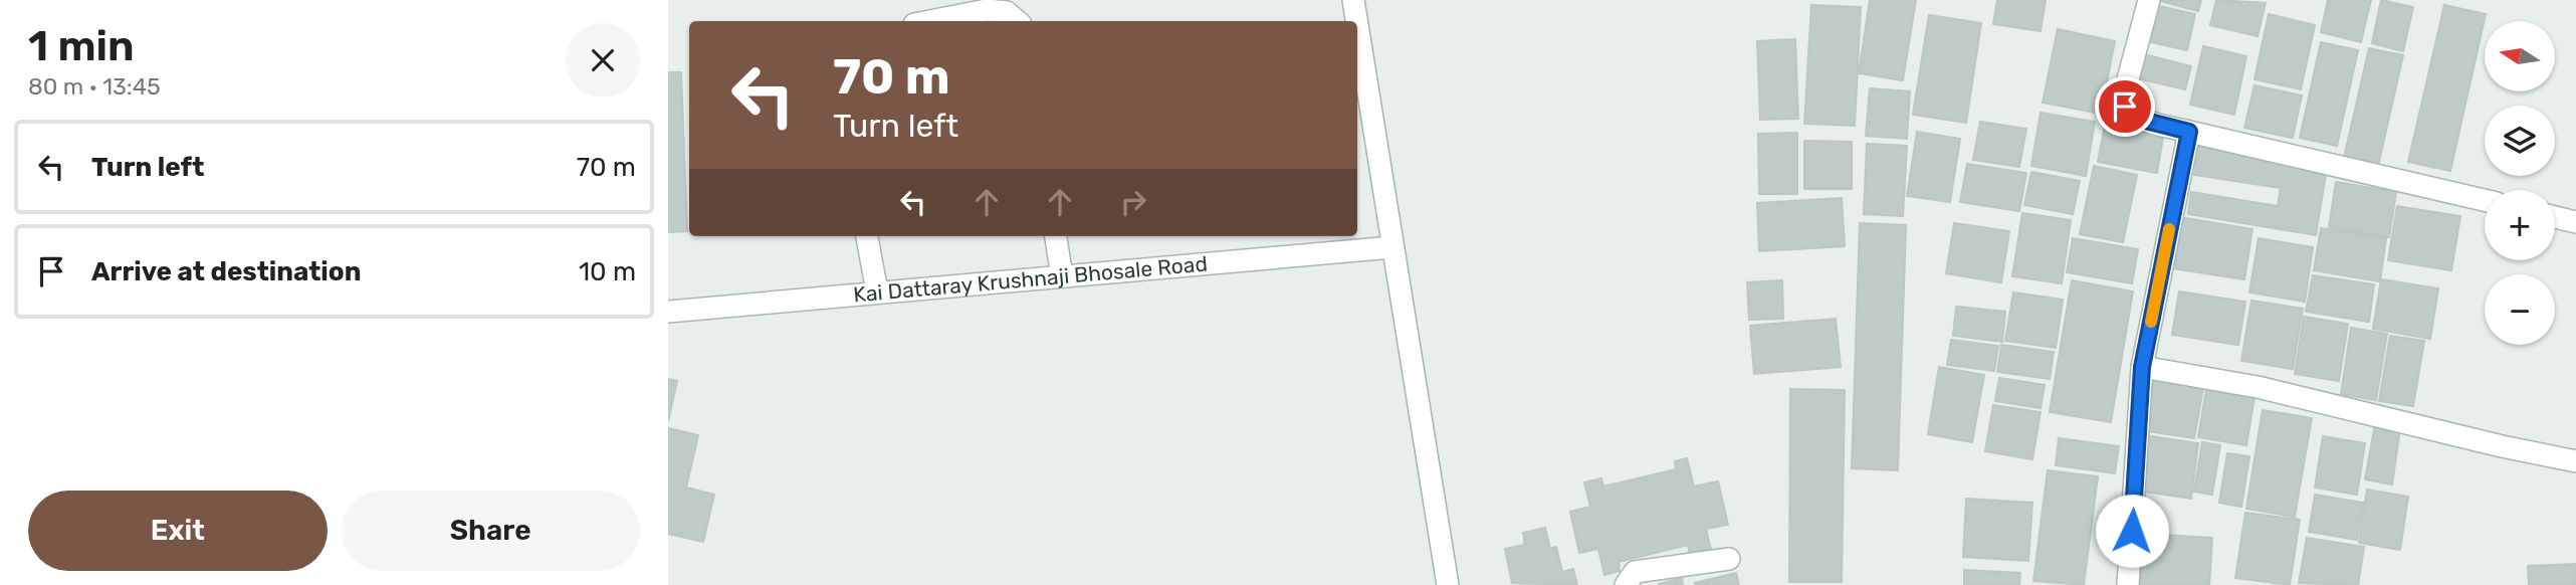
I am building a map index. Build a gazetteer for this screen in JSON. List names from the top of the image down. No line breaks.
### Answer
{"streets":{"street":["Kai Dattaray Krushnaji Bhosale Road"]},"north":"left","page":{"heading":["1 min","80 m · 13:45"],"map_buttons":["+","−"],"turn":["70 m","Turn left"],"list":[{"name":"Turn left","value":"70 m"},{"name":"Arrive at destination","value":"10 m"}],"buttons":["Exit","Share"]}}
